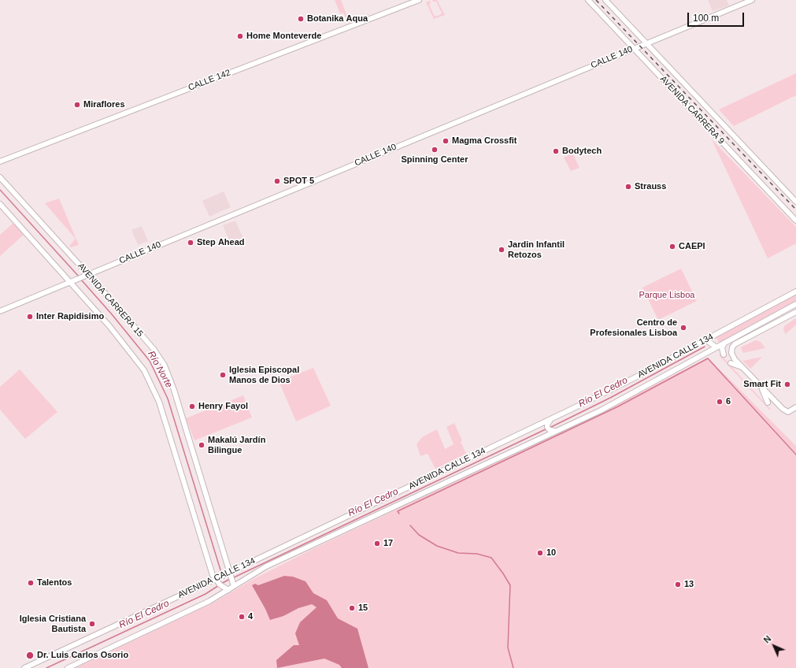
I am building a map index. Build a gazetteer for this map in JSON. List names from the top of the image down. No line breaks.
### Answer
{"streets":{"main road":["CALLE 140","CALLE 142","AVENIDA CARRERA 9","AVENIDA CARRERA 15","AVENIDA CALLE 134"]},"crossings":[["CALLE 140","AVENIDA CARRERA 9"],["CALLE 140","AVENIDA CARRERA 15"],["AVENIDA CARRERA 15","AVENIDA CALLE 134"]],"water":["Río Norte","Río El Cedro"],"parks":["Parque Lisboa"],"places":["Botanika Aqua","Home Monteverde","Miraflores","Magma Crossfit","Spinning Center","Bodytech","SPOT 5","Strauss","Step Ahead","CAEPI","Jardin Infantil Retozos","Inter Rapidisimo","Centro de Profesionales Lisboa","Iglesia Episcopal Manos de Dios","Smart Fit","6","Henry Fayol","Makalú Jardín Bilingue","17","10","Talentos","13","15","4","Iglesia Cristiana Bautista","Dr. Luis Carlos Osorio"],"scale_bar":"100 m","north":"top left"}
